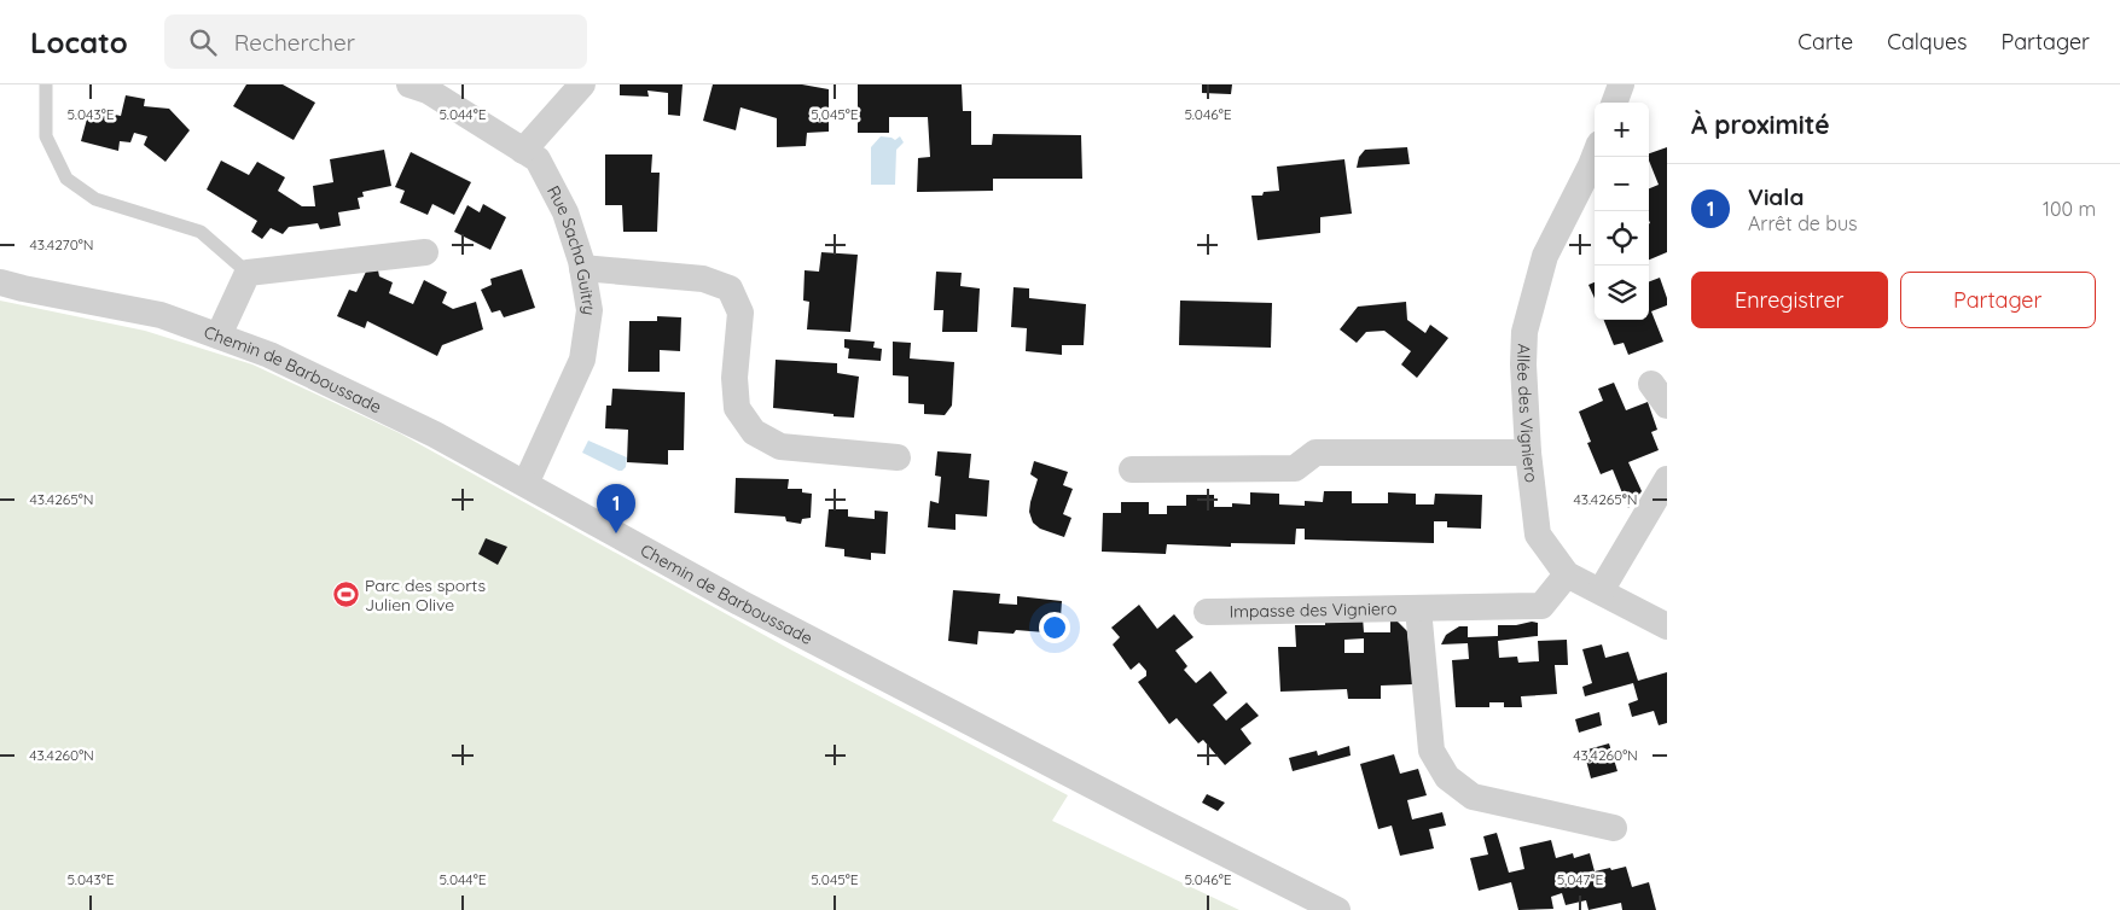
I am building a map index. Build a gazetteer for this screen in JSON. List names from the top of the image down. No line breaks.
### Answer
{"streets":{"street":["Rue Sacha Guitry","Chemin de Barboussade","Allée des Vigniero","Impasse des Vigniero"]},"crossings":[["Rue Sacha Guitry","Chemin de Barboussade"],["Allée des Vigniero","Impasse des Vigniero"]],"places":{"sports":["Parc des sports Julien Olive"]},"page":{"header":"Locato","search":"Rechercher","nav":["Carte","Calques","Partager"],"heading":"À proximité","map_buttons":["+","−"],"list":[{"mark":"1","name":"Viala","note":"Arrêt de bus","value":"100 m"}],"buttons":["Enregistrer","Partager"],"pins":"1"},"coordinates":["5.043°E","5.044°E","5.045°E","5.046°E","43.4270°N","43.4265°N","43.4260°N","5.047°E"]}
